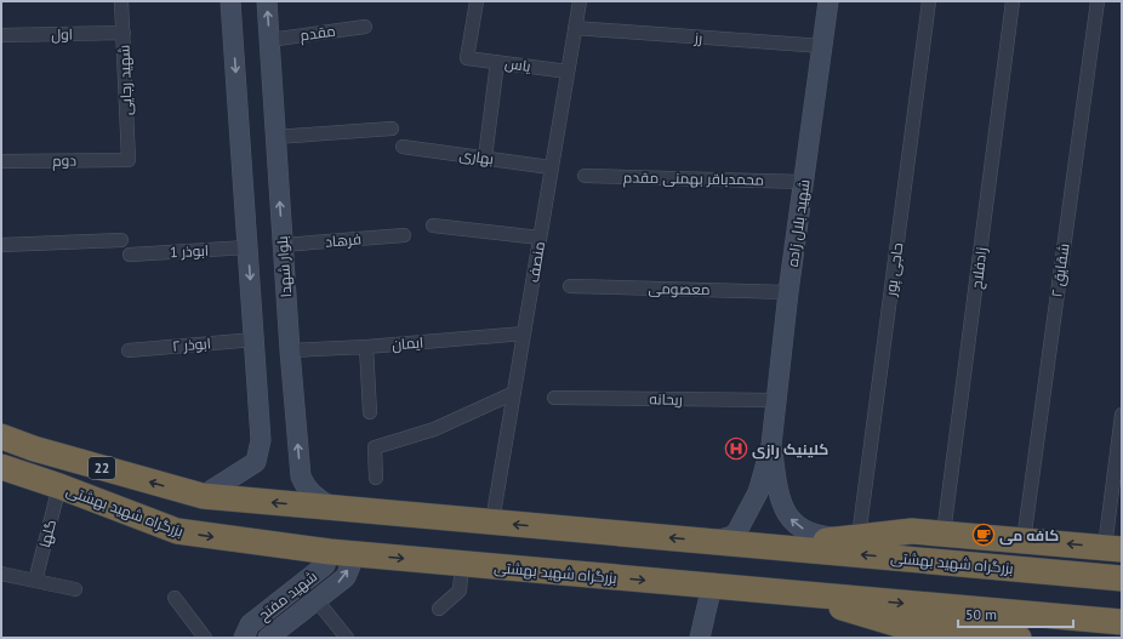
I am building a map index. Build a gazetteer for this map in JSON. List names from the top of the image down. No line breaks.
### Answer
{"streets":{"highway":["22","بزرگراه شهید بهشتی"],"main road":["شهید بلال زاده","بلوار شهدا","شهید مفتح"],"street":["مقدم","اول","رز","یاس","شهید رجایی","بهاری","دوم","محمدباقر بهمنی مقدم","فرهاد","ابوذر 1","منصف","زادفلاح","حاجی پور","شقایق ۲","معصومی","ایمان","ابوذر ۲","ریحانه","گلها"]},"crossings":[["مقدم","بلوار شهدا"],["اول","شهید رجایی"],["رز","شهید بلال زاده"],["رز","منصف"],["یاس","منصف"],["شهید رجایی","دوم"],["بهاری","منصف"],["محمدباقر بهمنی مقدم","شهید بلال زاده"],["شهید بلال زاده","حاجی پور"],["شهید بلال زاده","معصومی"],["شهید بلال زاده","ریحانه"],["شهید بلال زاده","بزرگراه شهید بهشتی"],["فرهاد","بلوار شهدا"],["منصف","ایمان"],["منصف","بزرگراه شهید بهشتی"],["بلوار شهدا","ایمان"],["بلوار شهدا","بزرگراه شهید بهشتی"],["22","بزرگراه شهید بهشتی"],["بزرگراه شهید بهشتی","گلها"],["بزرگراه شهید بهشتی","شهید مفتح"]],"places":{"hospital":["کلینیک رازی"],"cafe":["کافه می"]},"scale_bar":"50 m"}
